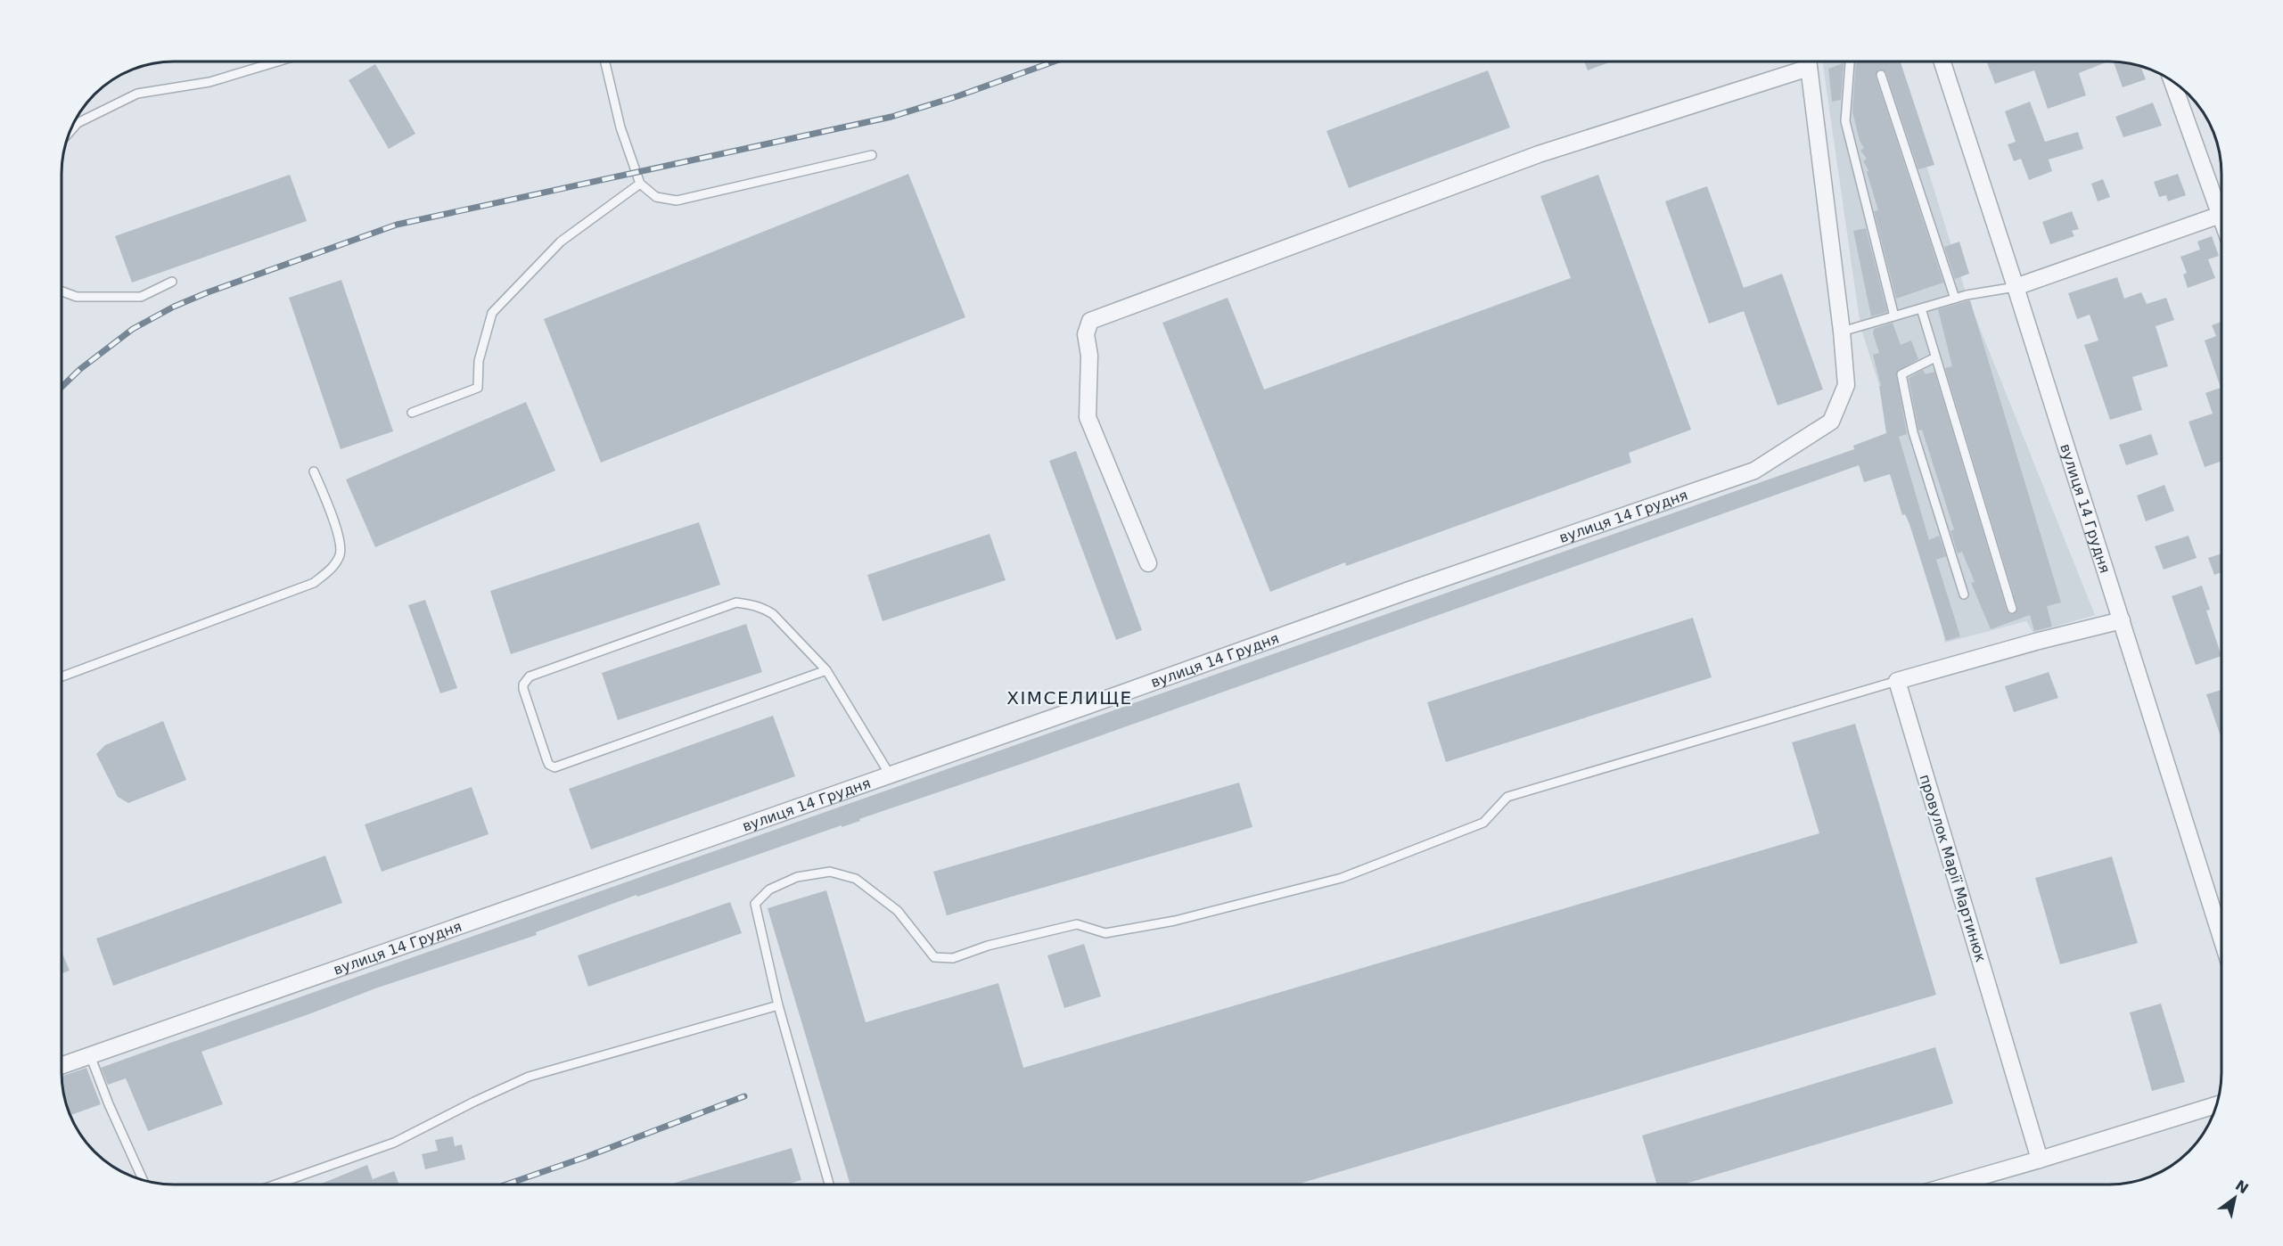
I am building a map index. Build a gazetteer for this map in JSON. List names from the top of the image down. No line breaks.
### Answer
{"streets":{"street":["вулиця 14 Грудня","провулок Марії Мартинюк"]},"districts":["ХІМСЕЛИЩЕ"],"north":"top right"}
